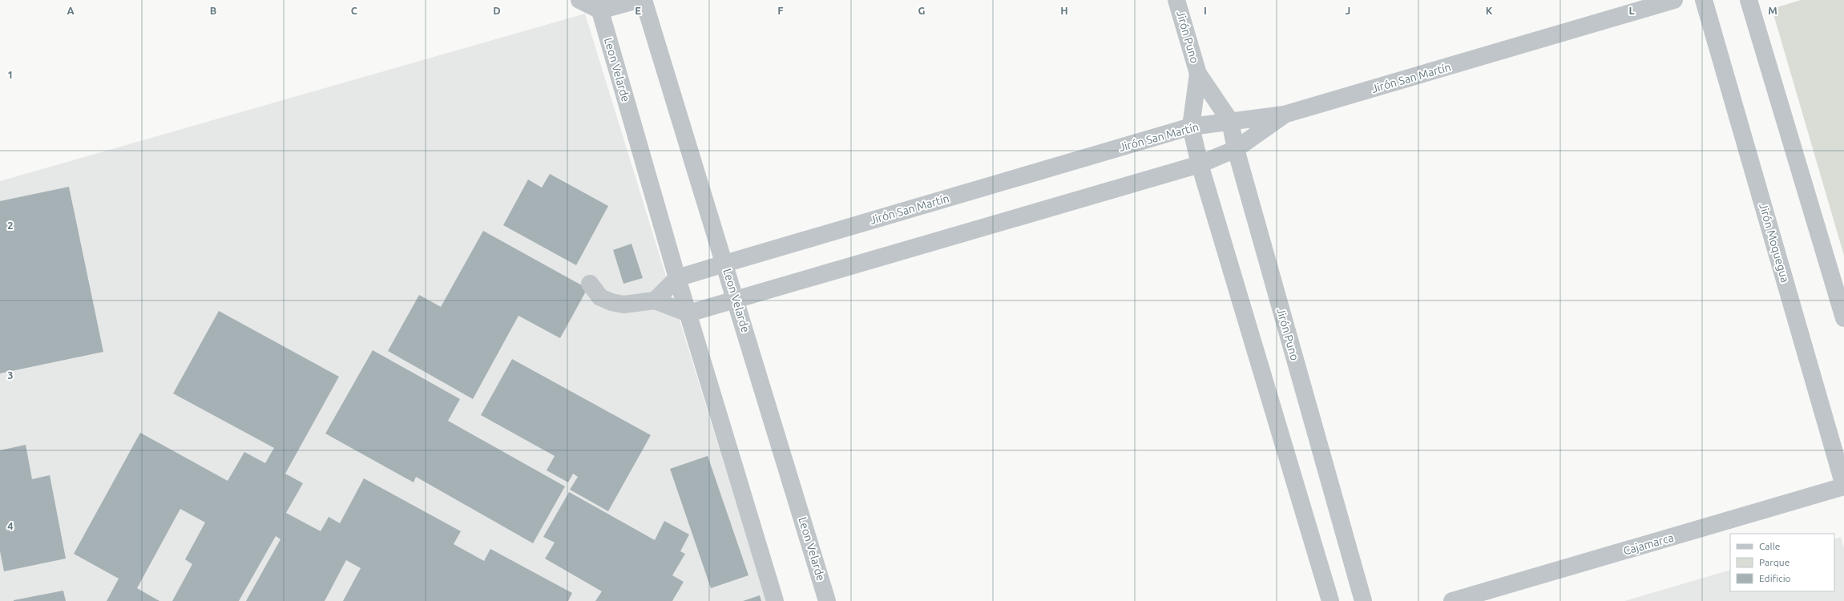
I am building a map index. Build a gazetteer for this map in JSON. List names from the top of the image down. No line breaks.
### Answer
{"streets":{"street":["Jirón Puno","Leon Velarde","Jirón San Martín","Jirón Moquegua","Cajamarca"]},"crossings":[["Jirón Puno","Jirón San Martín"],["Leon Velarde","Jirón San Martín"],["Jirón Moquegua","Cajamarca"]],"legend":["Calle","Parque","Edificio"],"grid":{"columns":["A","B","C","D","E","F","G","H","I","J","K","L","M"],"rows":["1","2","3","4"]}}
